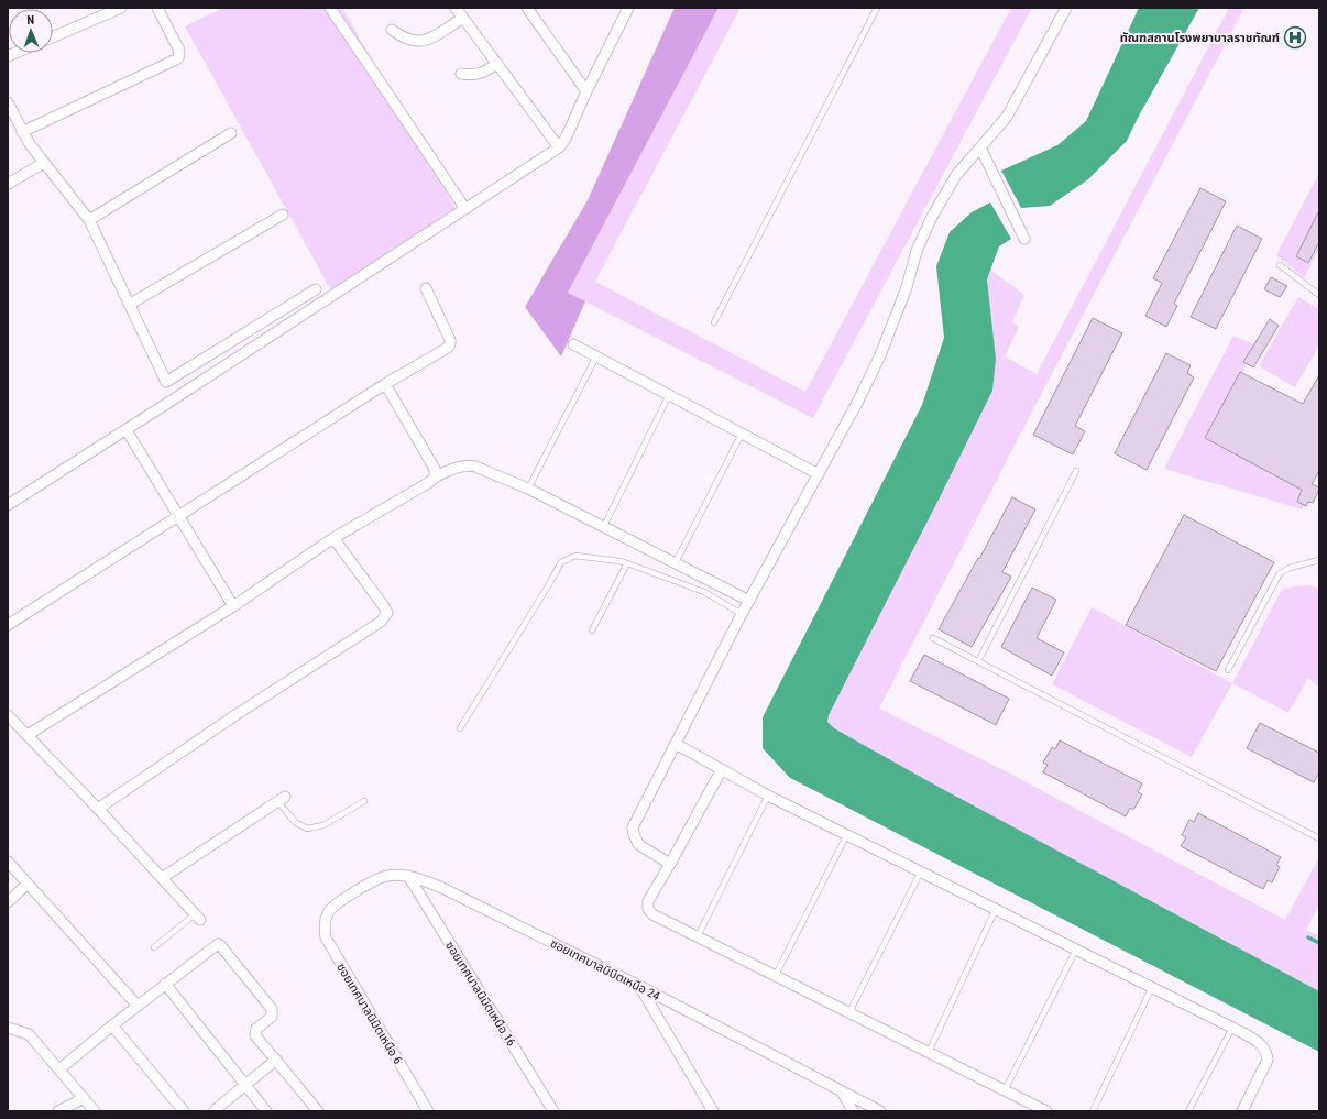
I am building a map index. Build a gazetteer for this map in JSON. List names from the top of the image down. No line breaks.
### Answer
{"streets":{"street":["ซอยเทศบาลนิมิตเหนือ 24","ซอยเทศบาลนิมิตเหนือ 16","ซอยเทศบาลนิมิตเหนือ 6"]},"crossings":[["ซอยเทศบาลนิมิตเหนือ 24","ซอยเทศบาลนิมิตเหนือ 16"],["ซอยเทศบาลนิมิตเหนือ 24","ซอยเทศบาลนิมิตเหนือ 6"]],"places":{"hospital":["ทัณฑสถานโรงพยาบาลราชทัณฑ์"]},"north":"top"}
